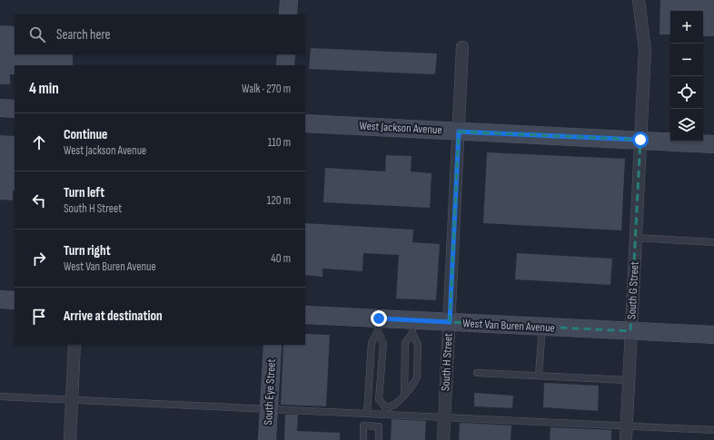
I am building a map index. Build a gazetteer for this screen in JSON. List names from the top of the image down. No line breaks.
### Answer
{"streets":{"street":["West Jackson Avenue","South G Street","West Van Buren Avenue","South H Street","South Eye Street"]},"crossings":[["West Jackson Avenue","South G Street"],["West Jackson Avenue","South H Street"],["South G Street","West Van Buren Avenue"],["West Van Buren Avenue","South H Street"]],"page":{"map_buttons":["+","−"],"search":"Search here","heading":["4 min","Walk · 270 m"],"list":[["Continue","West Jackson Avenue","110 m"],["Turn left","South H Street","120 m"],["Turn right","West Van Buren Avenue","40 m"],"Arrive at destination"]}}
